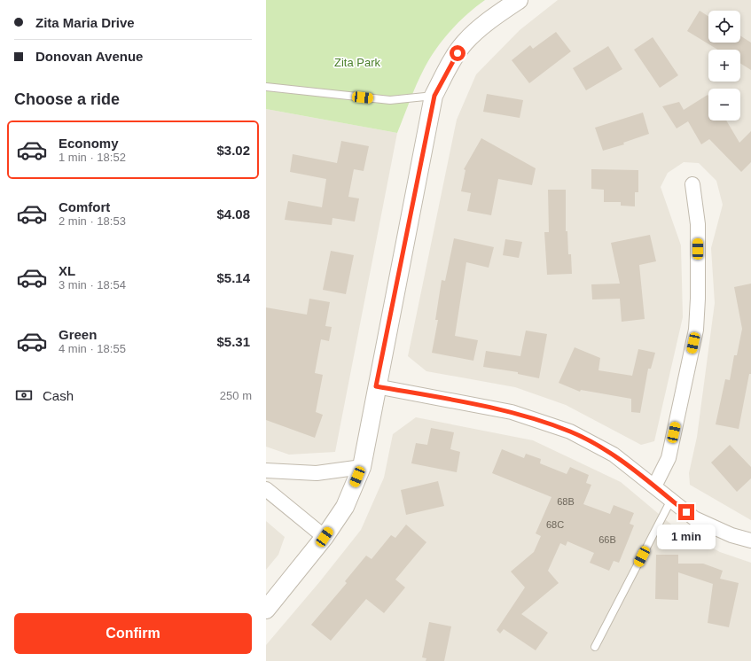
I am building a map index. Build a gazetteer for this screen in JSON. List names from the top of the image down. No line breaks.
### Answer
{"parks":["Zita Park"],"house_numbers":["68B","68C","66B"],"page":{"banner":["Zita Maria Drive","Donovan Avenue"],"map_buttons":["+","−"],"heading":"Choose a ride","list":[{"name":"Economy","note":"1 min · 18:52","value":"$3.02"},{"name":"Comfort","note":"2 min · 18:53","value":"$4.08"},{"name":"XL","note":"3 min · 18:54","value":"$5.14"},{"name":"Green","note":"4 min · 18:55","value":"$5.31"}],"pay":["Cash","250 m"],"bubble":"1 min","buttons":"Confirm"}}
